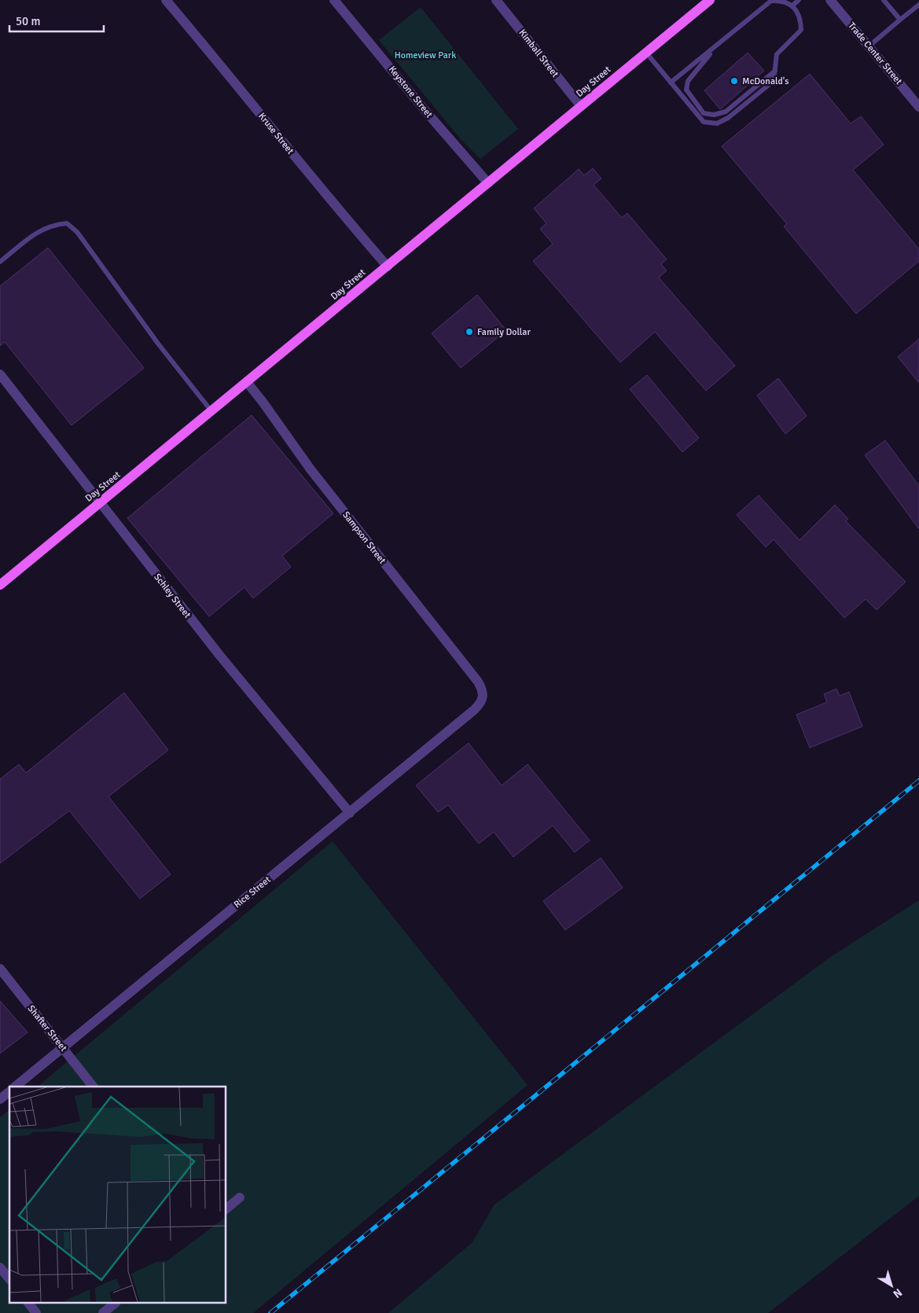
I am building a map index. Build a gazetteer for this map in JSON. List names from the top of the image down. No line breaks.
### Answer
{"streets":{"main road":["Day Street"],"street":["Kimball Street","Trade Center Street","Keystone Street","Kruse Street","Sampson Street","Schley Street","Rice Street","Shafter Street"]},"crossings":[["Kimball Street","Day Street"],["Day Street","Keystone Street"],["Day Street","Kruse Street"],["Day Street","Sampson Street"],["Day Street","Schley Street"],["Sampson Street","Rice Street"],["Schley Street","Rice Street"],["Rice Street","Shafter Street"]],"parks":["Homeview Park"],"places":["McDonald's","Family Dollar"],"scale_bar":"50 m","north":"bottom right"}
